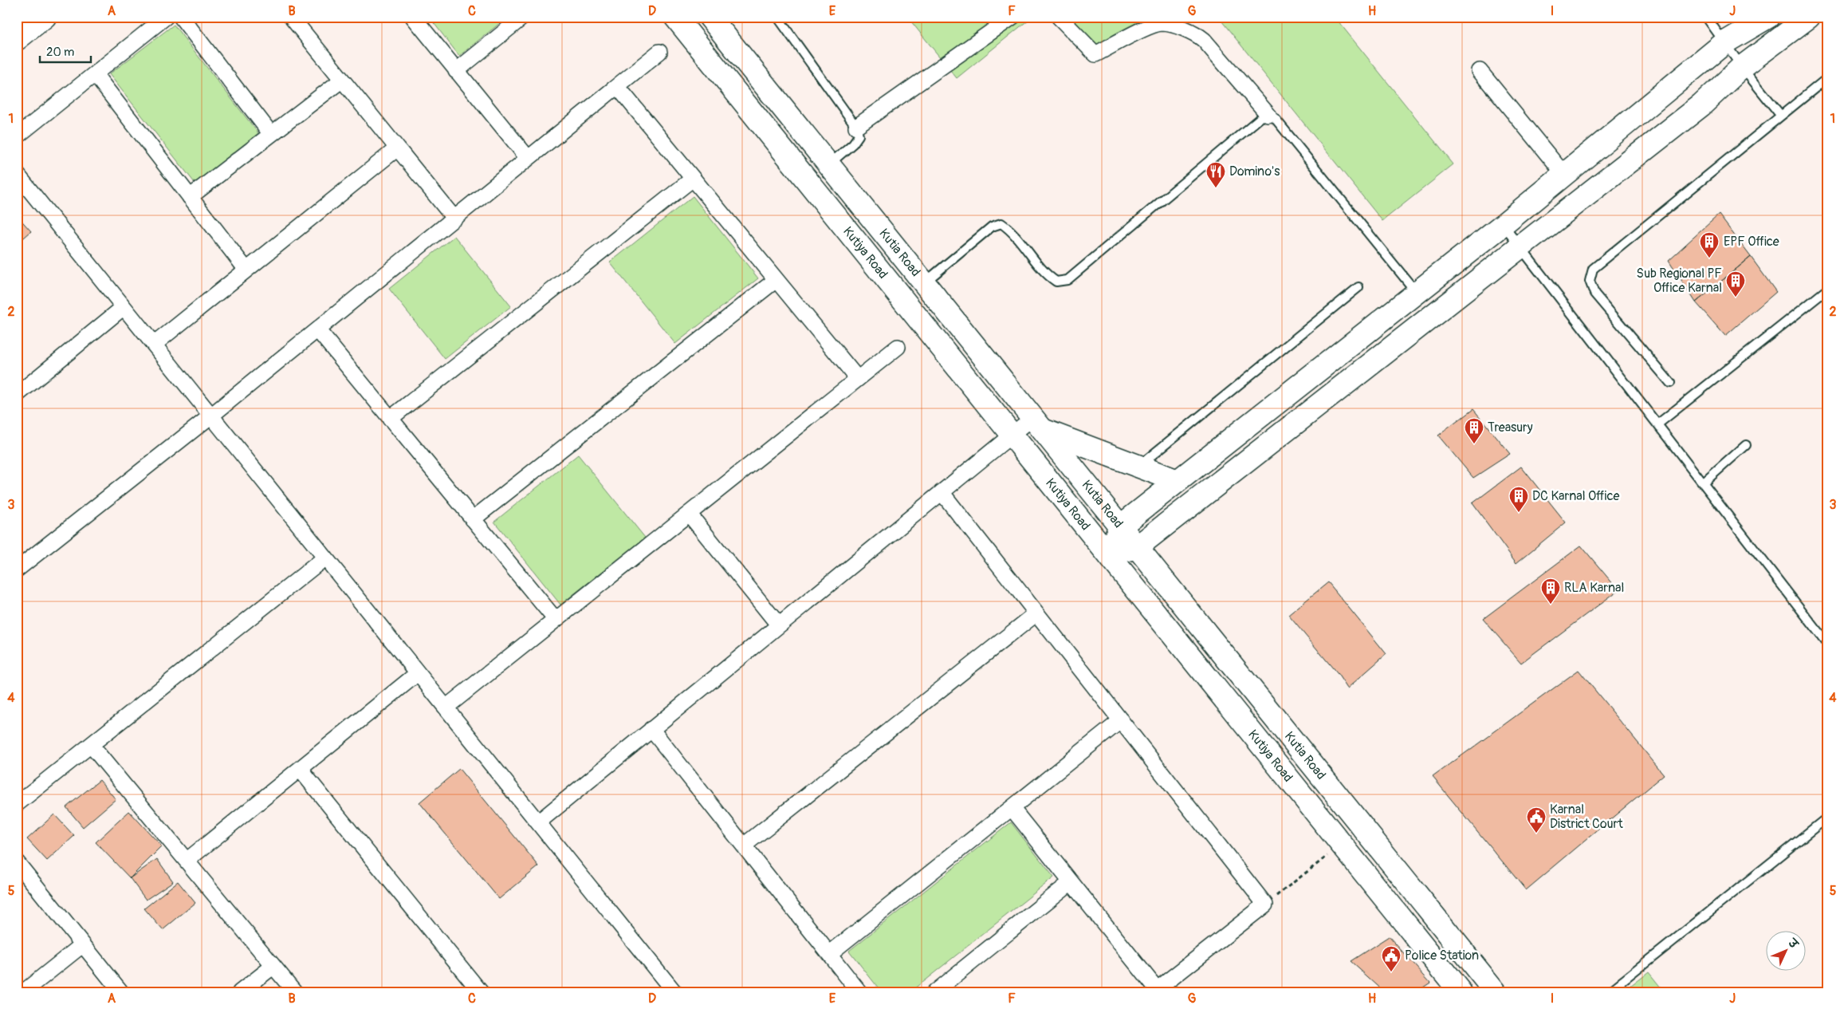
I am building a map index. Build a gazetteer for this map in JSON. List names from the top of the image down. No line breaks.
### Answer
{"streets":{"street":["Kutiya Road","Kutia Road"]},"places":{"restaurant":["Domino's"],"building":["EPF Office","Sub Regional PF Office Karnal","Treasury","DC Karnal Office","RLA Karnal"],"public building":["Karnal District Court","Police Station"]},"scale_bar":"20 m","north":"top right","grid":{"columns":["A","B","C","D","E","F","G","H","I","J"],"rows":["1","2","3","4","5"]}}
